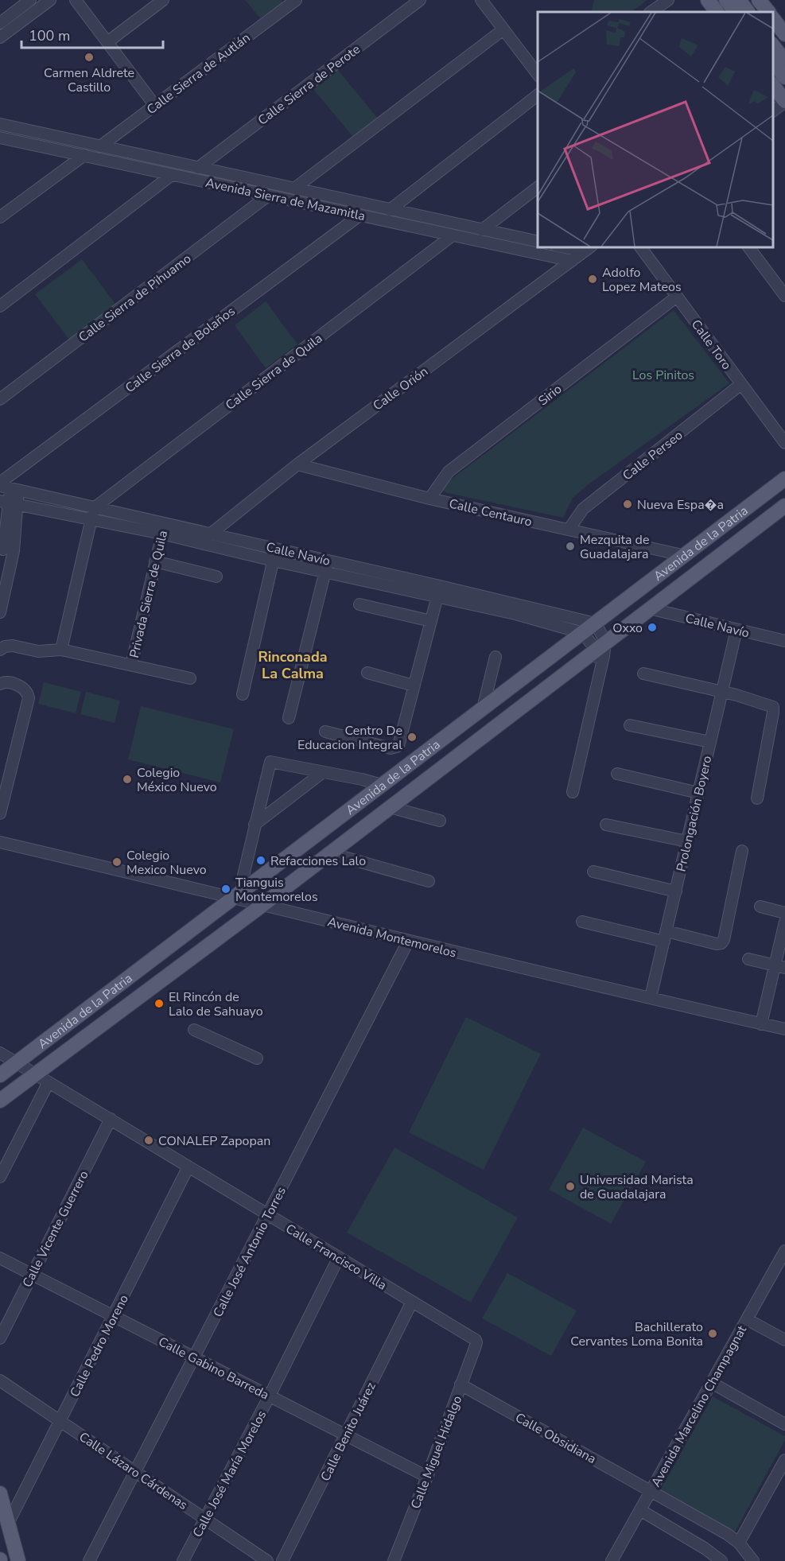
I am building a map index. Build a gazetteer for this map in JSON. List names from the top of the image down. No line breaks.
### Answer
{"streets":{"main road":["Avenida de la Patria"],"street":["Calle Sierra de Autlán","Calle Sierra de Perote","Avenida Sierra de Mazamitla","Calle Sierra de Pihuamo","Calle Toro","Calle Sierra de Bolaños","Calle Sierra de Quila","Calle Orión","Sirio","Calle Perseo","Calle Centauro","Calle Navío","Privada Sierra de Quila","Prolongación Boyero","Avenida Montemorelos","Calle Vicente Guerrero","Calle José Antonio Torres","Calle Francisco Villa","Calle Pedro Moreno","Calle Gabino Barreda","Avenida Marcelino Champagnat","Calle Benito Juárez","Calle Obsidiana","Calle Miguel Hidalgo","Calle Lázaro Cárdenas","Calle José María Morelos"]},"crossings":[["Calle Sierra de Autlán","Avenida Sierra de Mazamitla"],["Calle Sierra de Perote","Avenida Sierra de Mazamitla"],["Avenida Sierra de Mazamitla","Calle Sierra de Pihuamo"],["Avenida Sierra de Mazamitla","Calle Sierra de Bolaños"],["Avenida Sierra de Mazamitla","Calle Sierra de Quila"],["Avenida Sierra de Mazamitla","Calle Orión"],["Calle Toro","Sirio"],["Calle Toro","Calle Perseo"],["Calle Sierra de Bolaños","Calle Navío"],["Calle Sierra de Quila","Calle Navío"],["Calle Orión","Calle Centauro"],["Calle Orión","Calle Navío"],["Sirio","Calle Centauro"],["Calle Perseo","Calle Centauro"],["Calle Centauro","Avenida de la Patria"],["Avenida de la Patria","Calle Navío"],["Avenida de la Patria","Avenida Montemorelos"],["Avenida de la Patria","Calle Francisco Villa"],["Calle Navío","Privada Sierra de Quila"],["Calle Navío","Prolongación Boyero"],["Prolongación Boyero","Avenida Montemorelos"],["Avenida Montemorelos","Calle José Antonio Torres"],["Calle Vicente Guerrero","Calle Francisco Villa"],["Calle Vicente Guerrero","Calle Gabino Barreda"],["Calle José Antonio Torres","Calle Francisco Villa"],["Calle José Antonio Torres","Calle Gabino Barreda"],["Calle José Antonio Torres","Calle Lázaro Cárdenas"],["Calle Francisco Villa","Calle Pedro Moreno"],["Calle Francisco Villa","Calle Benito Juárez"],["Calle Francisco Villa","Calle Miguel Hidalgo"],["Calle Francisco Villa","Calle José María Morelos"],["Calle Pedro Moreno","Calle Gabino Barreda"],["Calle Pedro Moreno","Calle Lázaro Cárdenas"],["Calle Gabino Barreda","Calle Benito Juárez"],["Calle Gabino Barreda","Calle Miguel Hidalgo"],["Calle Gabino Barreda","Calle José María Morelos"],["Avenida Marcelino Champagnat","Calle Obsidiana"],["Calle Obsidiana","Calle Miguel Hidalgo"],["Calle Lázaro Cárdenas","Calle José María Morelos"]],"districts":["Rinconada La Calma"],"parks":["Los Pinitos"],"places":["Carmen Aldrete Castillo","Adolfo Lopez Mateos","Nueva Espa�a","Mezquita de Guadalajara","Oxxo","Centro De Educacion Integral","Colegio México Nuevo","Refacciones Lalo","Colegio Mexico Nuevo","Tianguis Montemorelos","El Rincón de Lalo de Sahuayo","CONALEP Zapopan","Universidad Marista de Guadalajara","Bachillerato Cervantes Loma Bonita"],"scale_bar":"100 m"}
